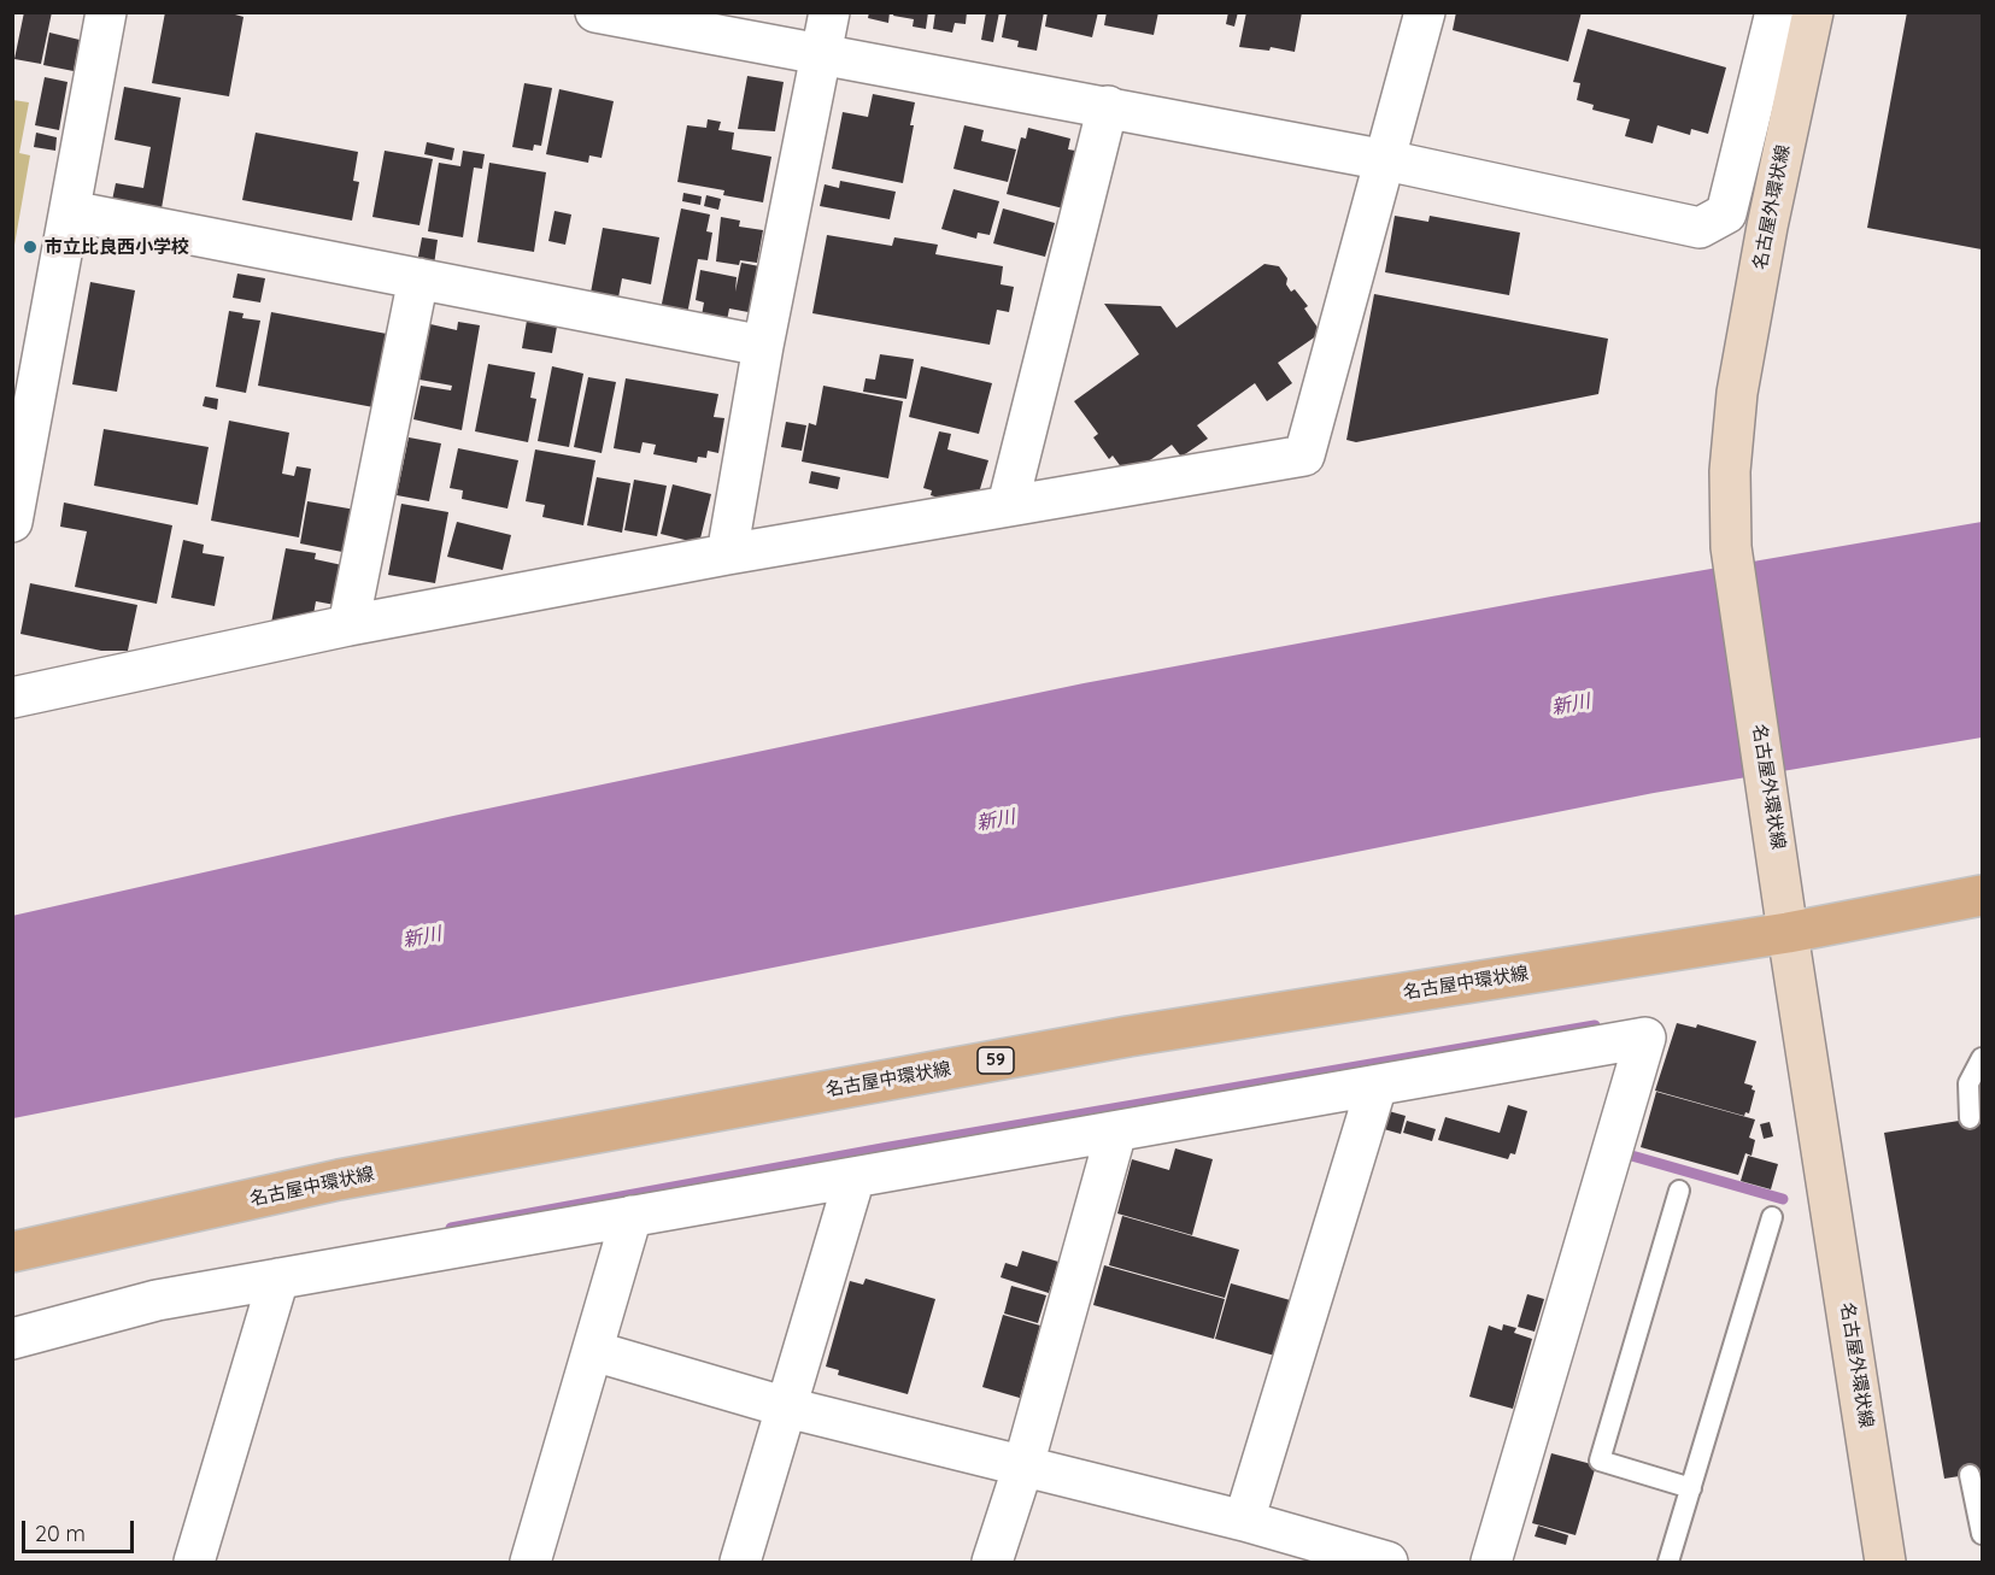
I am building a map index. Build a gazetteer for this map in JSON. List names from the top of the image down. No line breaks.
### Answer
{"streets":{"main road":["名古屋外環状線","名古屋中環状線","59"]},"crossings":[["名古屋外環状線","名古屋中環状線"]],"water":["新川"],"places":["市立比良西小学校"],"scale_bar":"20 m"}
